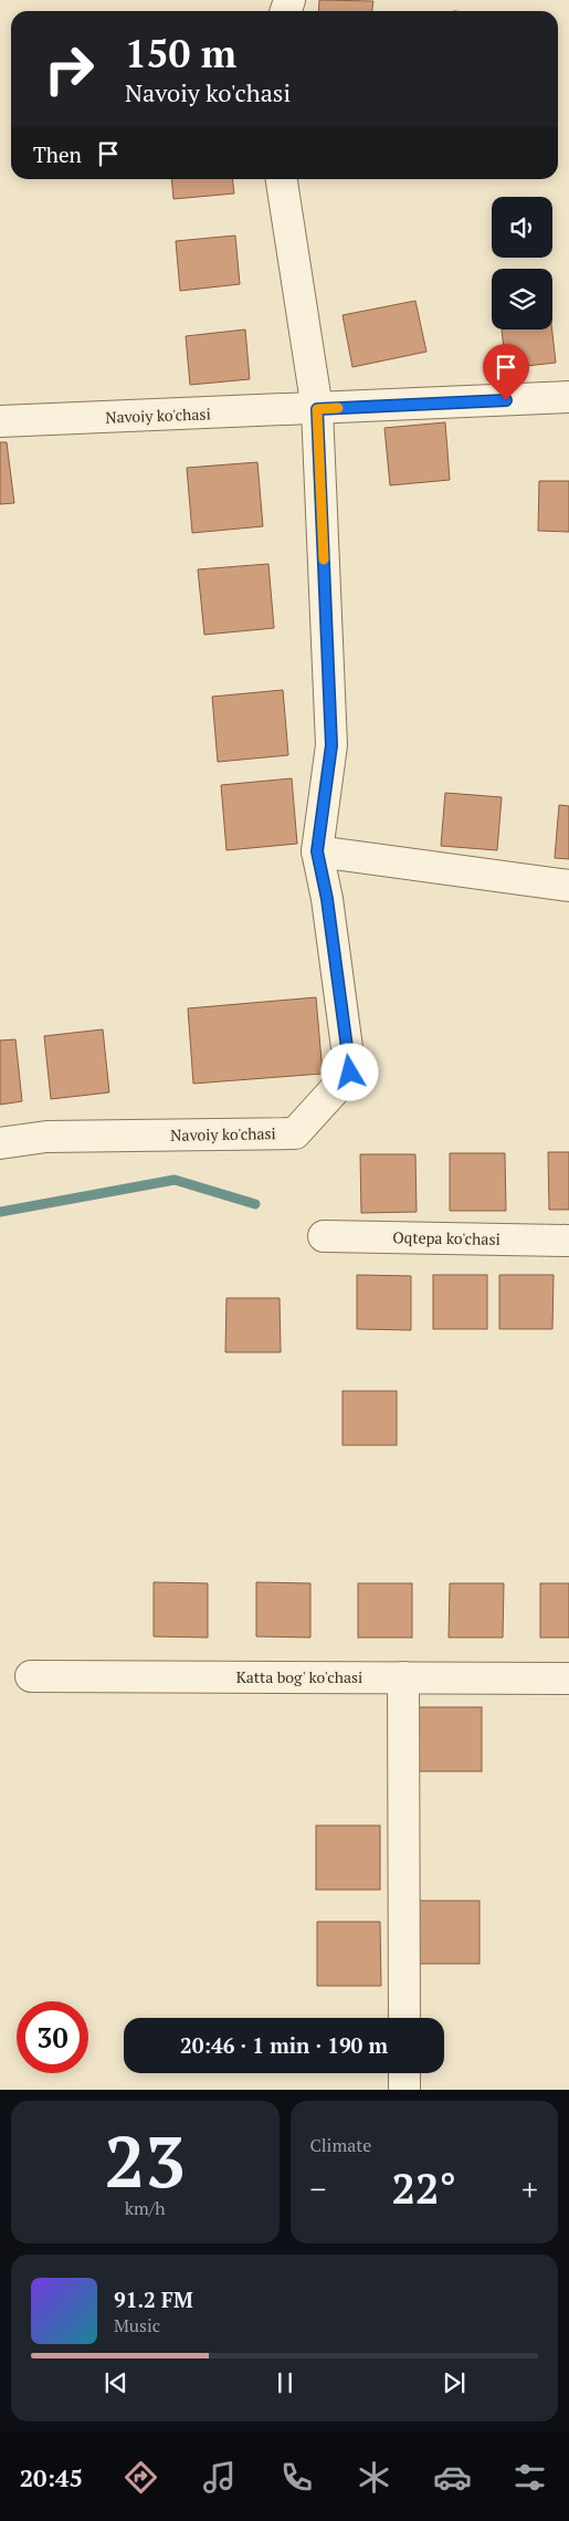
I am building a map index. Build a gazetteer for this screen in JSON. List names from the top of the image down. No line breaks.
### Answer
{"streets":{"street":["Navoiy ko'chasi","Oqtepa ko'chasi","Katta bog' ko'chasi"]},"page":{"turn":["150 m","Navoiy ko'chasi"],"then":"Then","limit":"30","trip":"20:46 · 1 min · 190 m","tile":[["23","km/h"],"Climate"],"heat":["−","22°","+"],"song":["91.2 FM","Music"],"tabs":"20:45"}}
